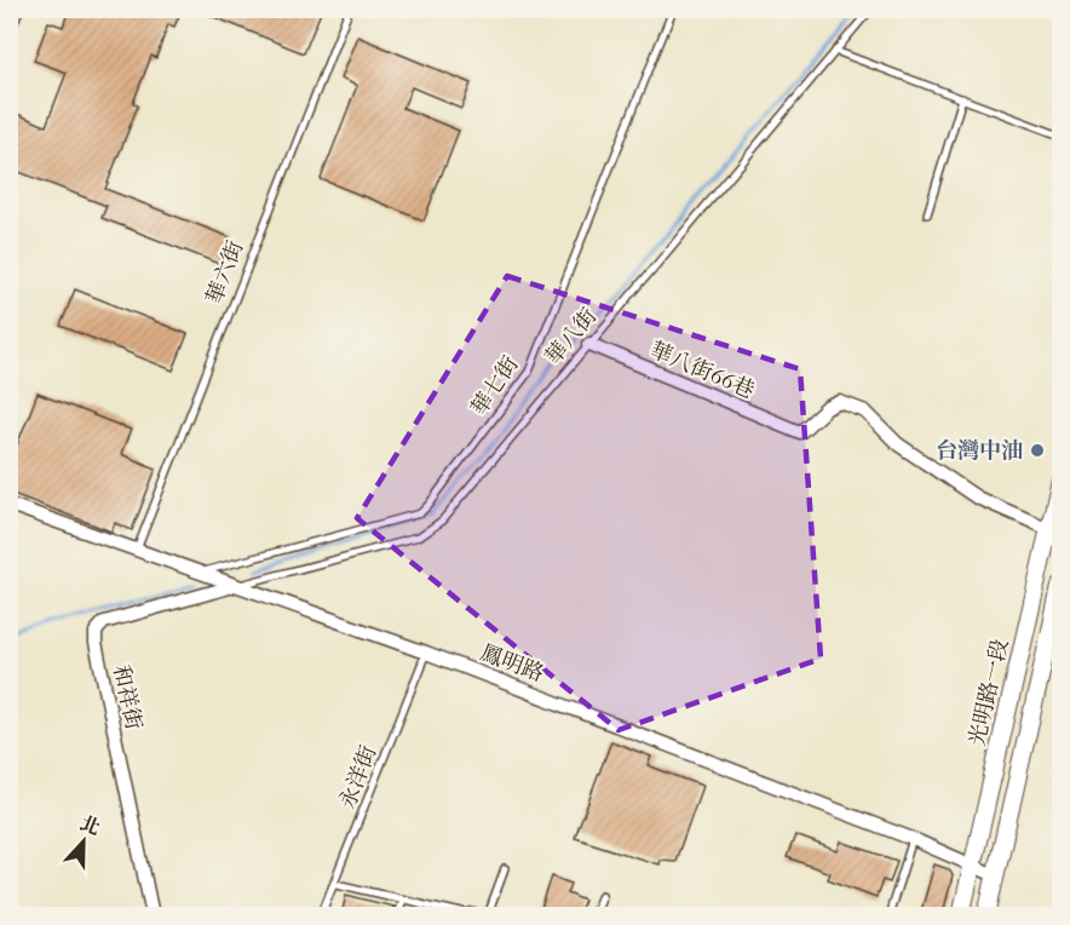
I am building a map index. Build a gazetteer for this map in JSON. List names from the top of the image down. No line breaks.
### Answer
{"streets":{"street":["華八街66巷","鳳明路","光明路一段","和祥街"],"lane":["華六街","華八街","華七街","永洋街"]},"crossings":[["華六街","鳳明路"],["華八街","華八街66巷"],["華八街","鳳明路"],["華八街","和祥街"],["華八街66巷","光明路一段"],["華七街","鳳明路"],["鳳明路","光明路一段"],["鳳明路","和祥街"],["鳳明路","永洋街"]],"places":["台灣中油"],"north":"top"}
